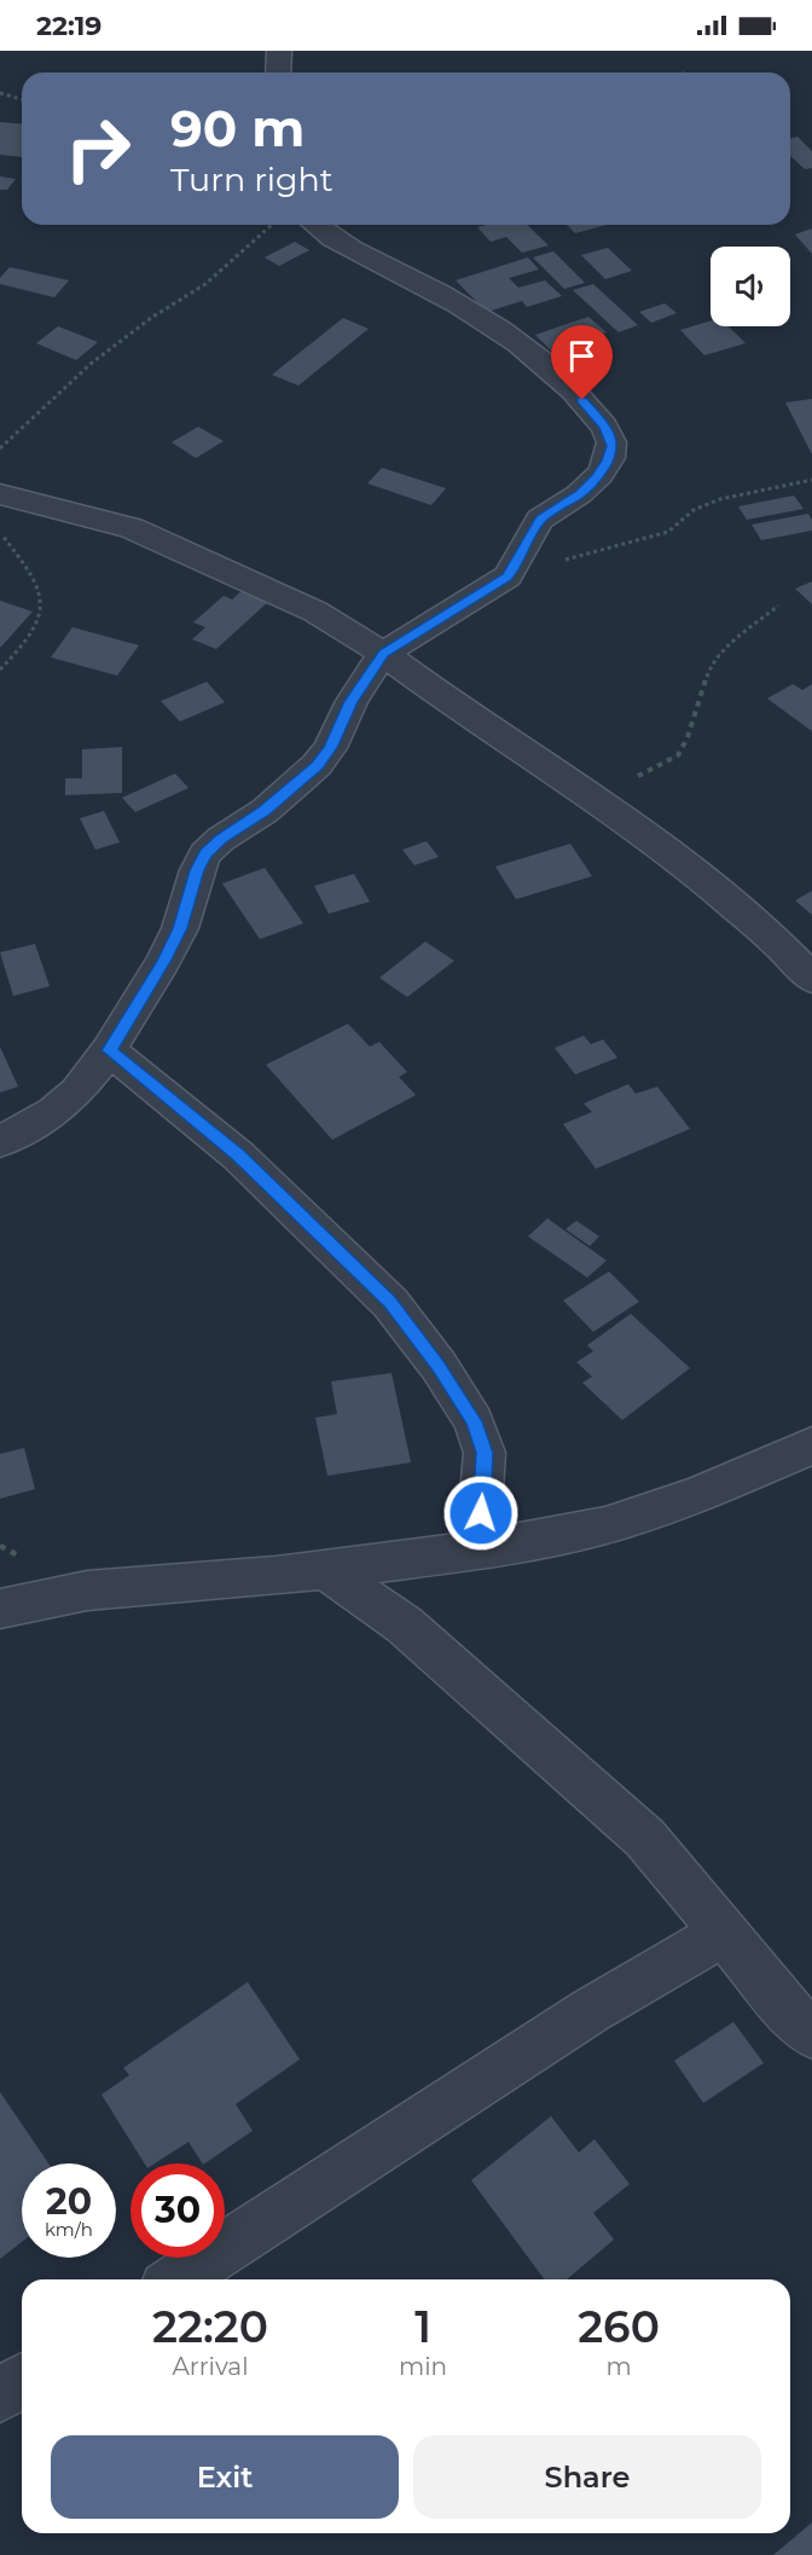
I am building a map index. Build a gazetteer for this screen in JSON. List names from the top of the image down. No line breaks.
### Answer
{"page":{"status":"22:19","turn":["90 m","Turn right"],"speed":"20 km/h","limit":"30","eta":["22:20","Arrival","1","min","260","m"],"buttons":["Exit","Share"]}}
